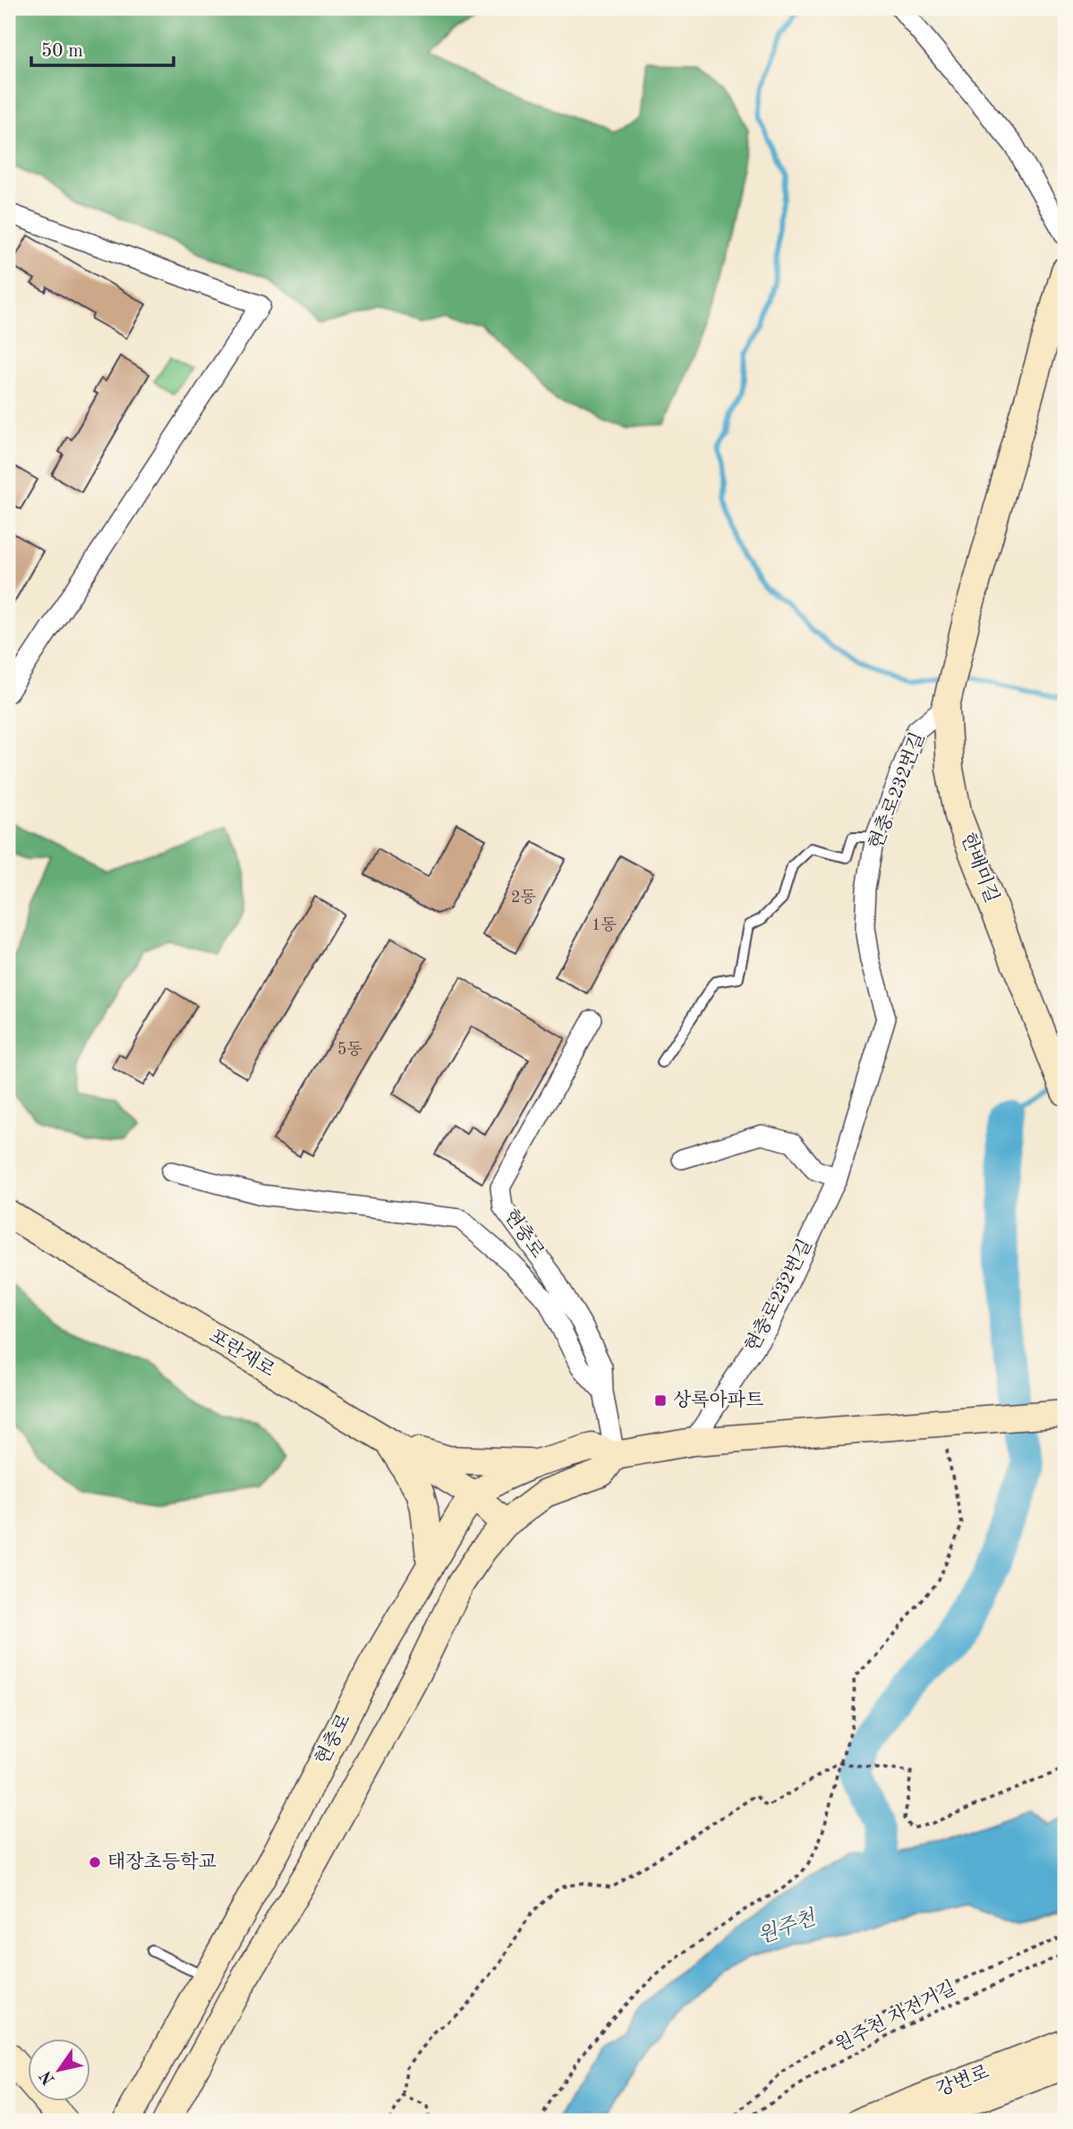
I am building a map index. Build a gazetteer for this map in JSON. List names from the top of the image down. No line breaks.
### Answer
{"streets":{"street":["현충로232번길","한배미길","현충로","포란재로","강변로"],"path":["원주천 자전거길"]},"crossings":[["현충로232번길","한배미길"],["현충로232번길","현충로"],["현충로","포란재로"]],"water":["원주천"],"places":{"transit":["상록아파트"],"other":["태장초등학교"]},"house_numbers":["2동","1동","5동"],"scale_bar":"50 m","north":"bottom left"}
